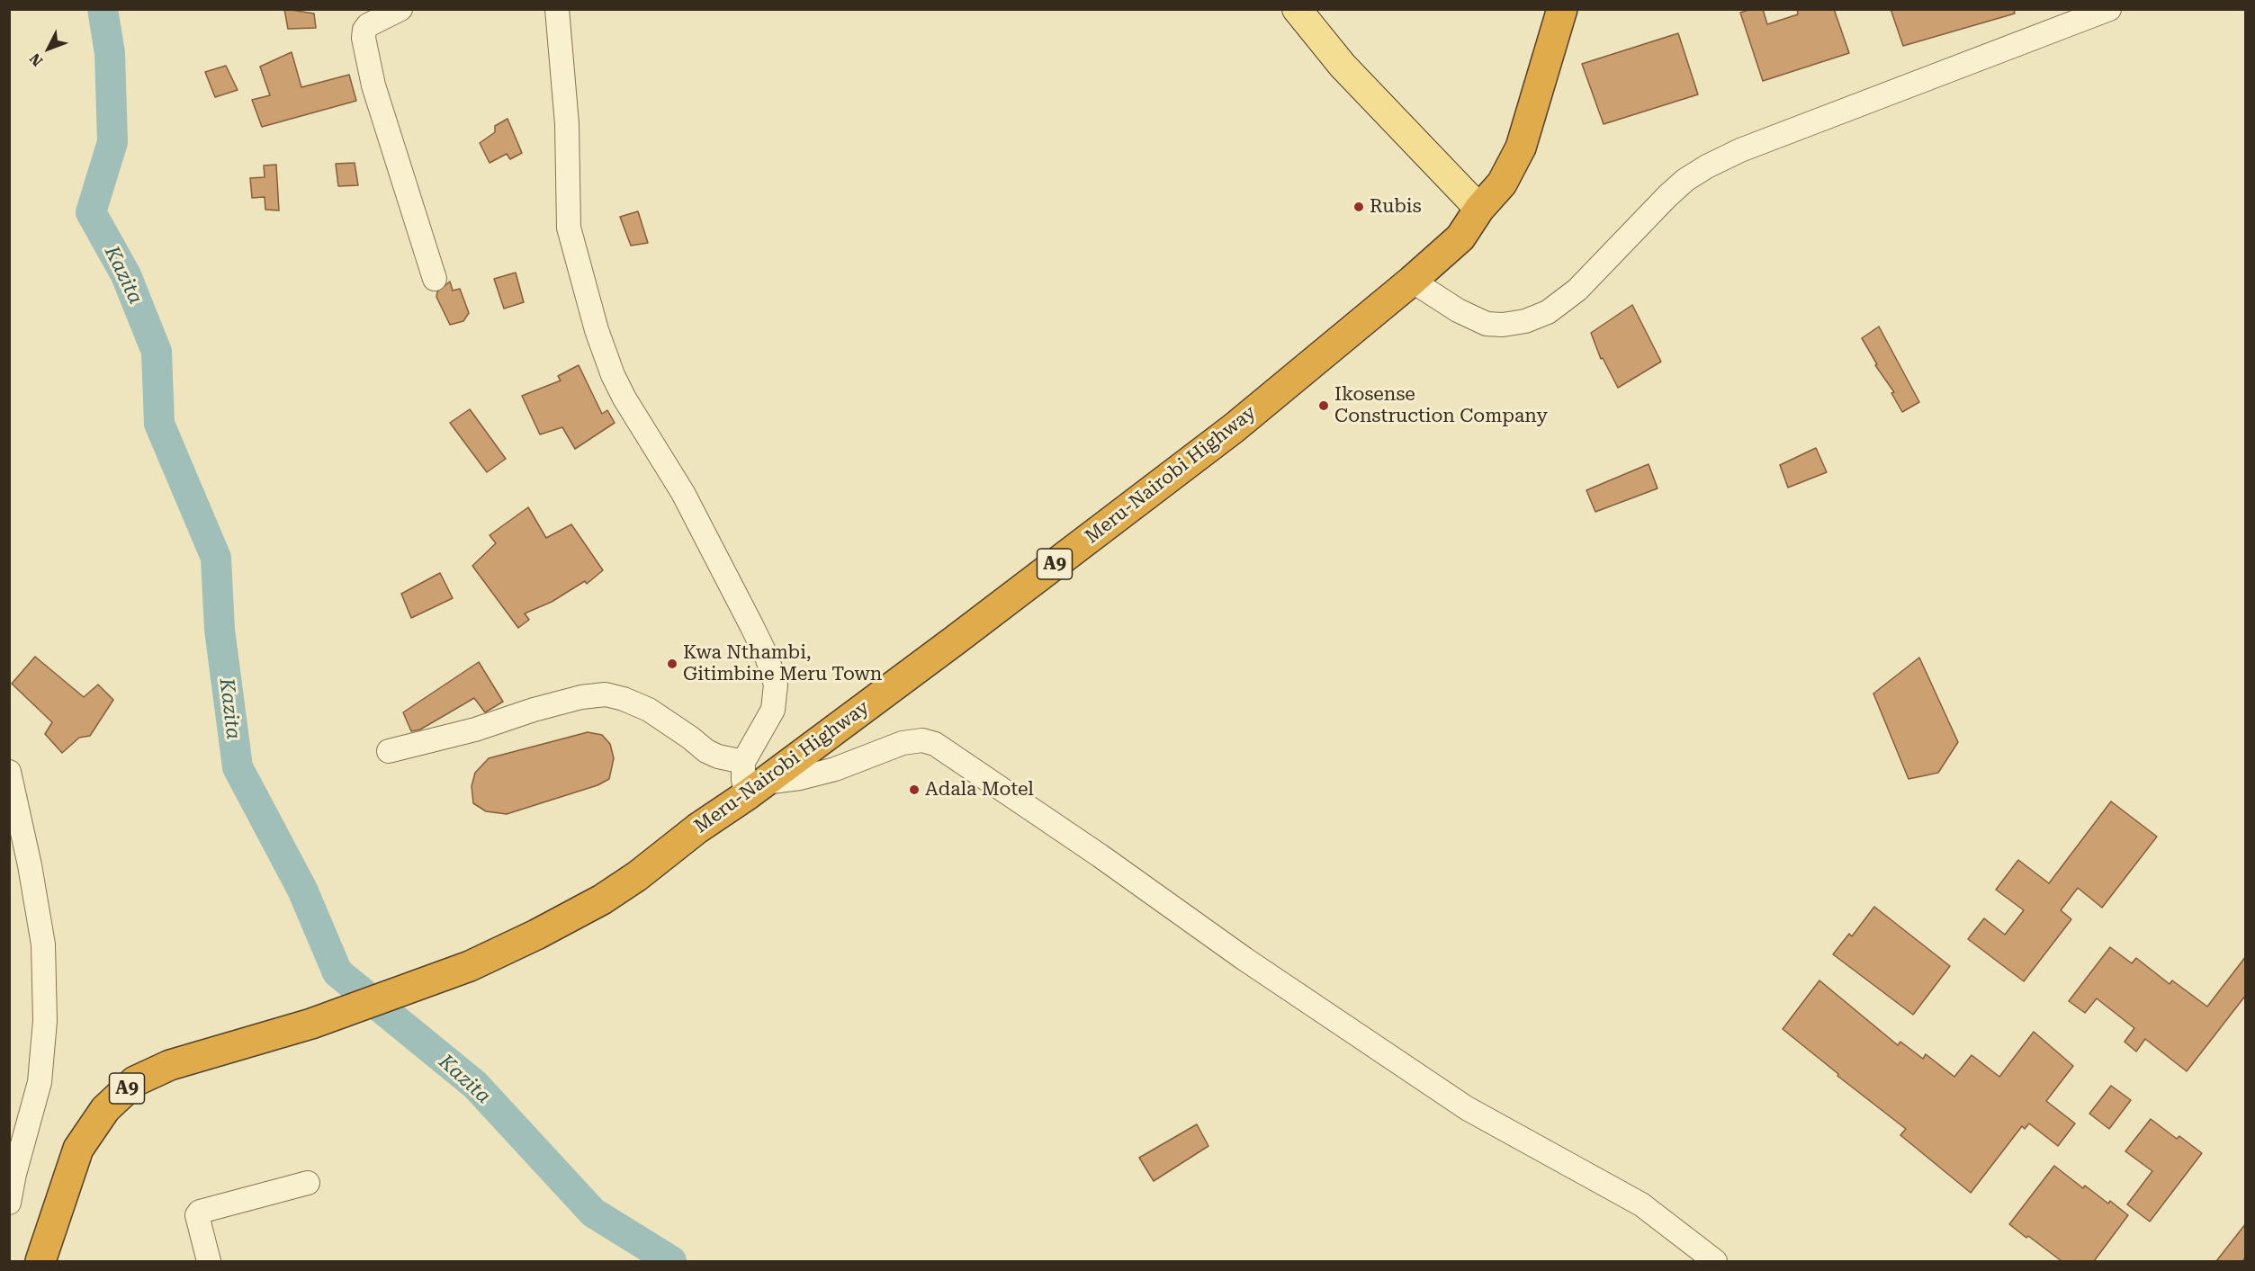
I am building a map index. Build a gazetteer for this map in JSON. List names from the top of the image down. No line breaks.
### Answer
{"streets":{"highway":["Meru-Nairobi Highway","A9"]},"water":["Kazita"],"places":["Rubis","Ikosense Construction Company","Kwa Nthambi, Gitimbine Meru Town","Adala Motel"],"north":"bottom left"}
